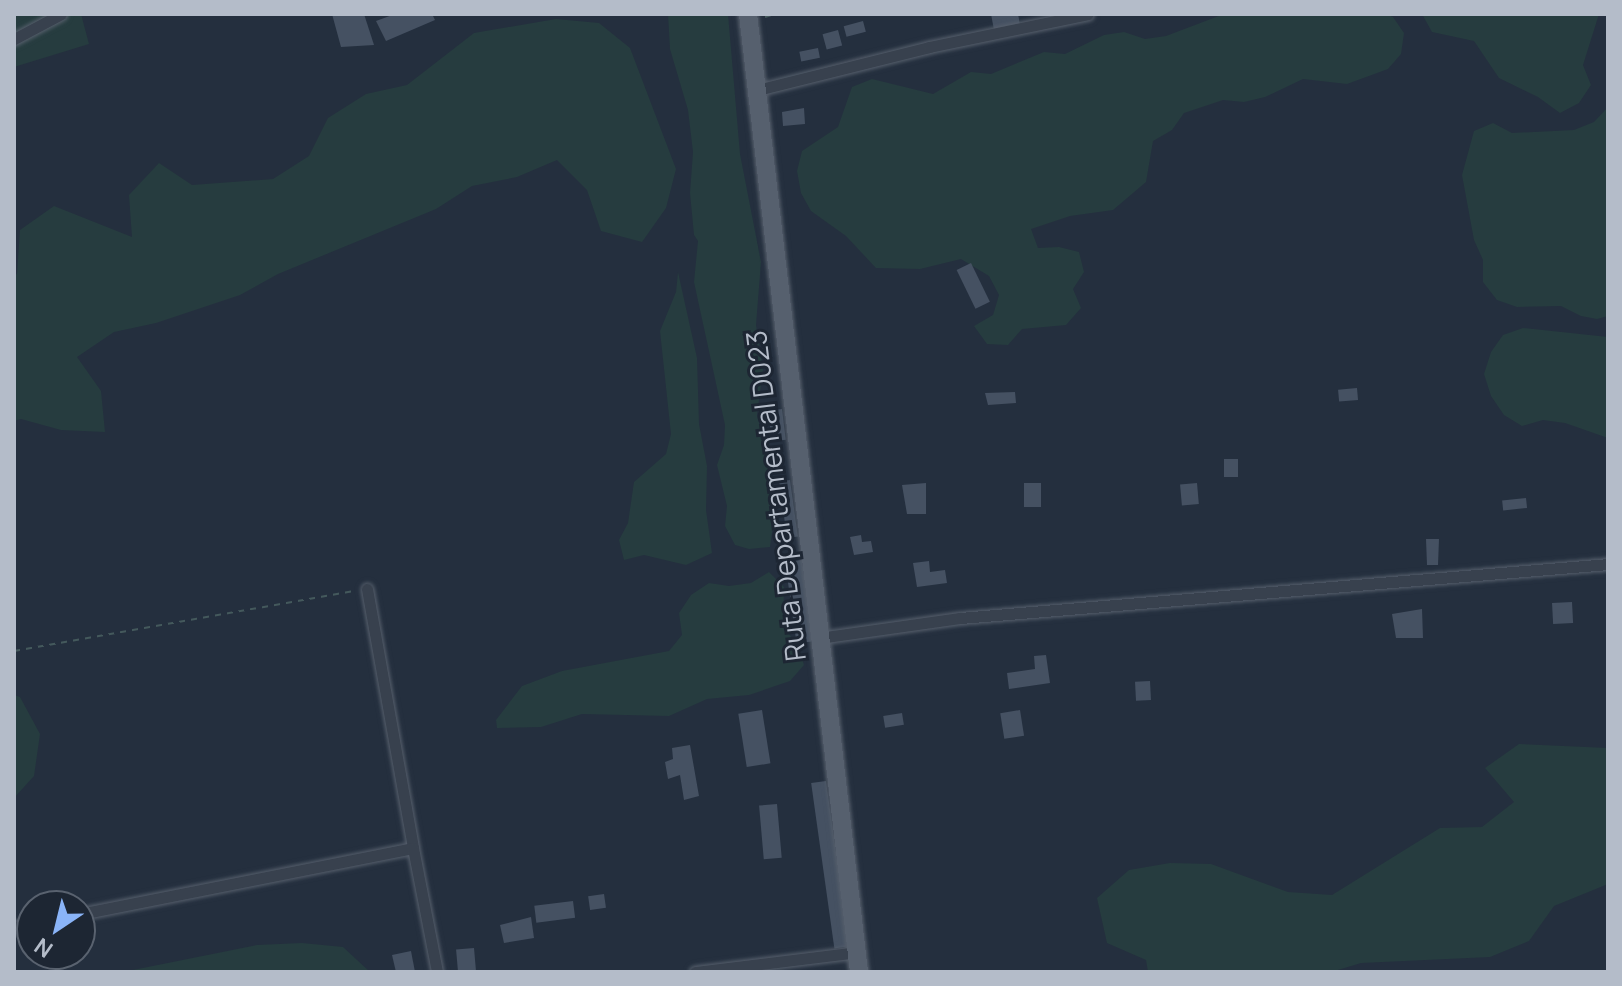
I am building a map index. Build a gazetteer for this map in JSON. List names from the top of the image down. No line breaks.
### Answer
{"streets":{"main road":["Ruta Departamental D023"]},"north":"bottom left"}
